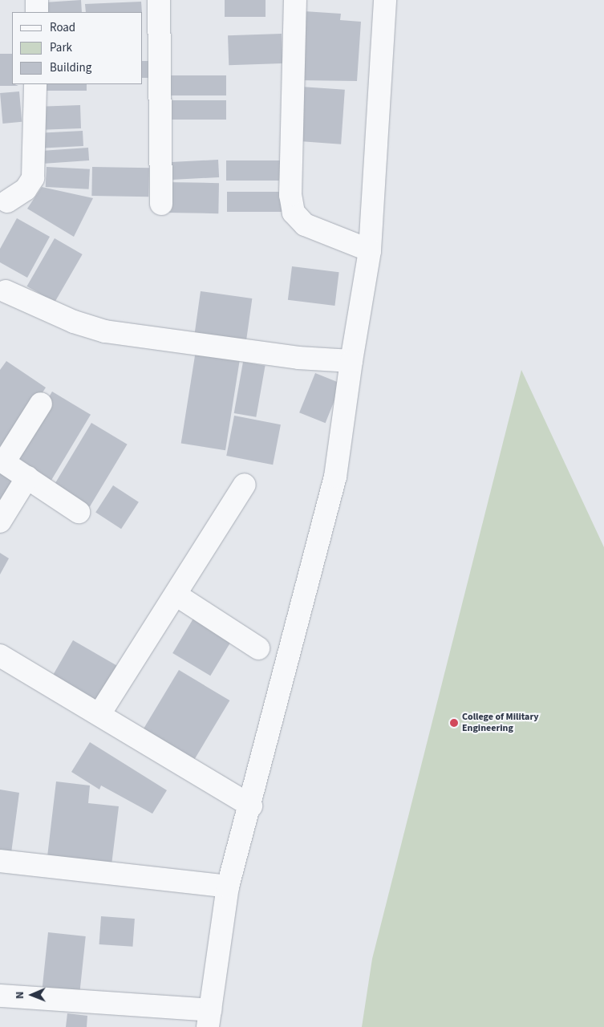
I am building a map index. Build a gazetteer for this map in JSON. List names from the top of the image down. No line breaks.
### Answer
{"places":["College of Military Engineering"],"legend":["Road","Park","Building"],"north":"left"}
